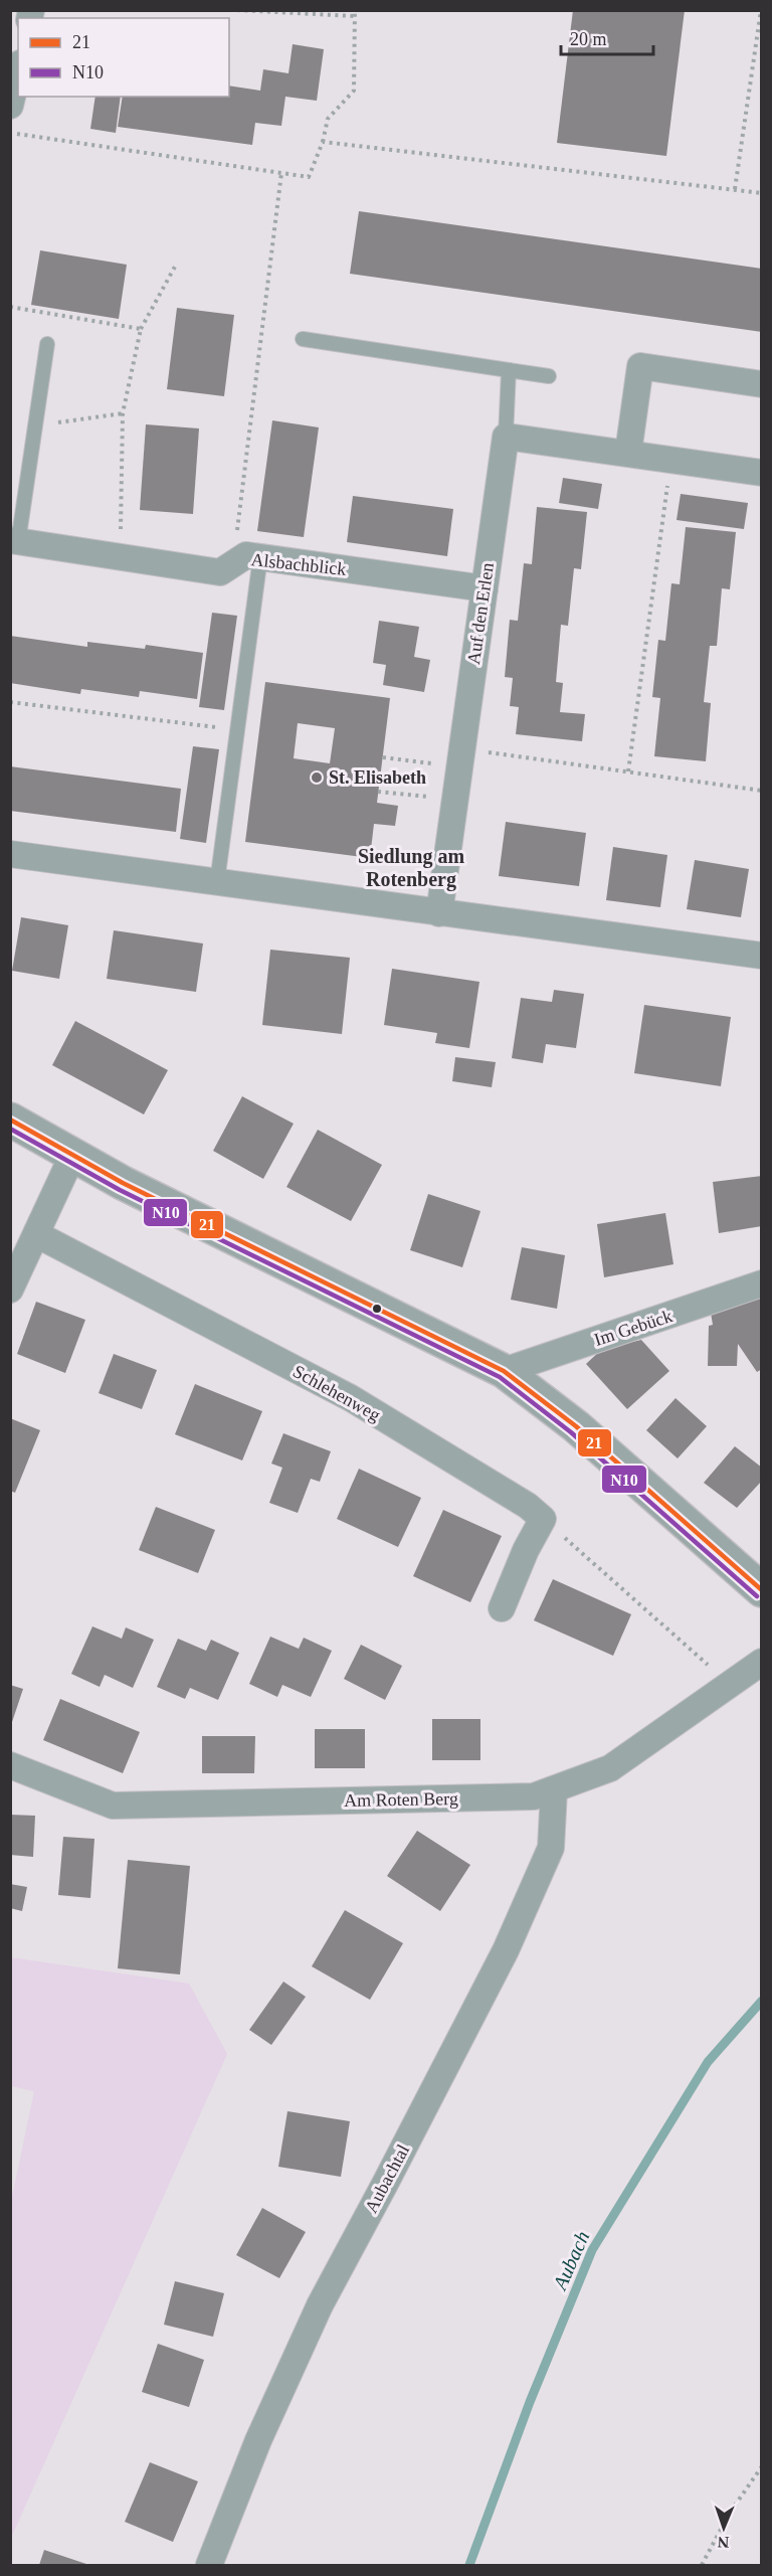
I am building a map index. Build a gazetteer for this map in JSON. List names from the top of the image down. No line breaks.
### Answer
{"streets":{"street":["Alsbachblick","Auf den Erlen","Im Gebück","Schlehenweg","Am Roten Berg","Aubachtal"]},"crossings":[["Alsbachblick","Auf den Erlen"],["Am Roten Berg","Aubachtal"]],"districts":["Siedlung am Rotenberg"],"water":["Aubach"],"places":["St. Elisabeth"],"lines":["transit line 21","transit line N10"],"legend":["21","N10"],"scale_bar":"20 m","north":"bottom"}
